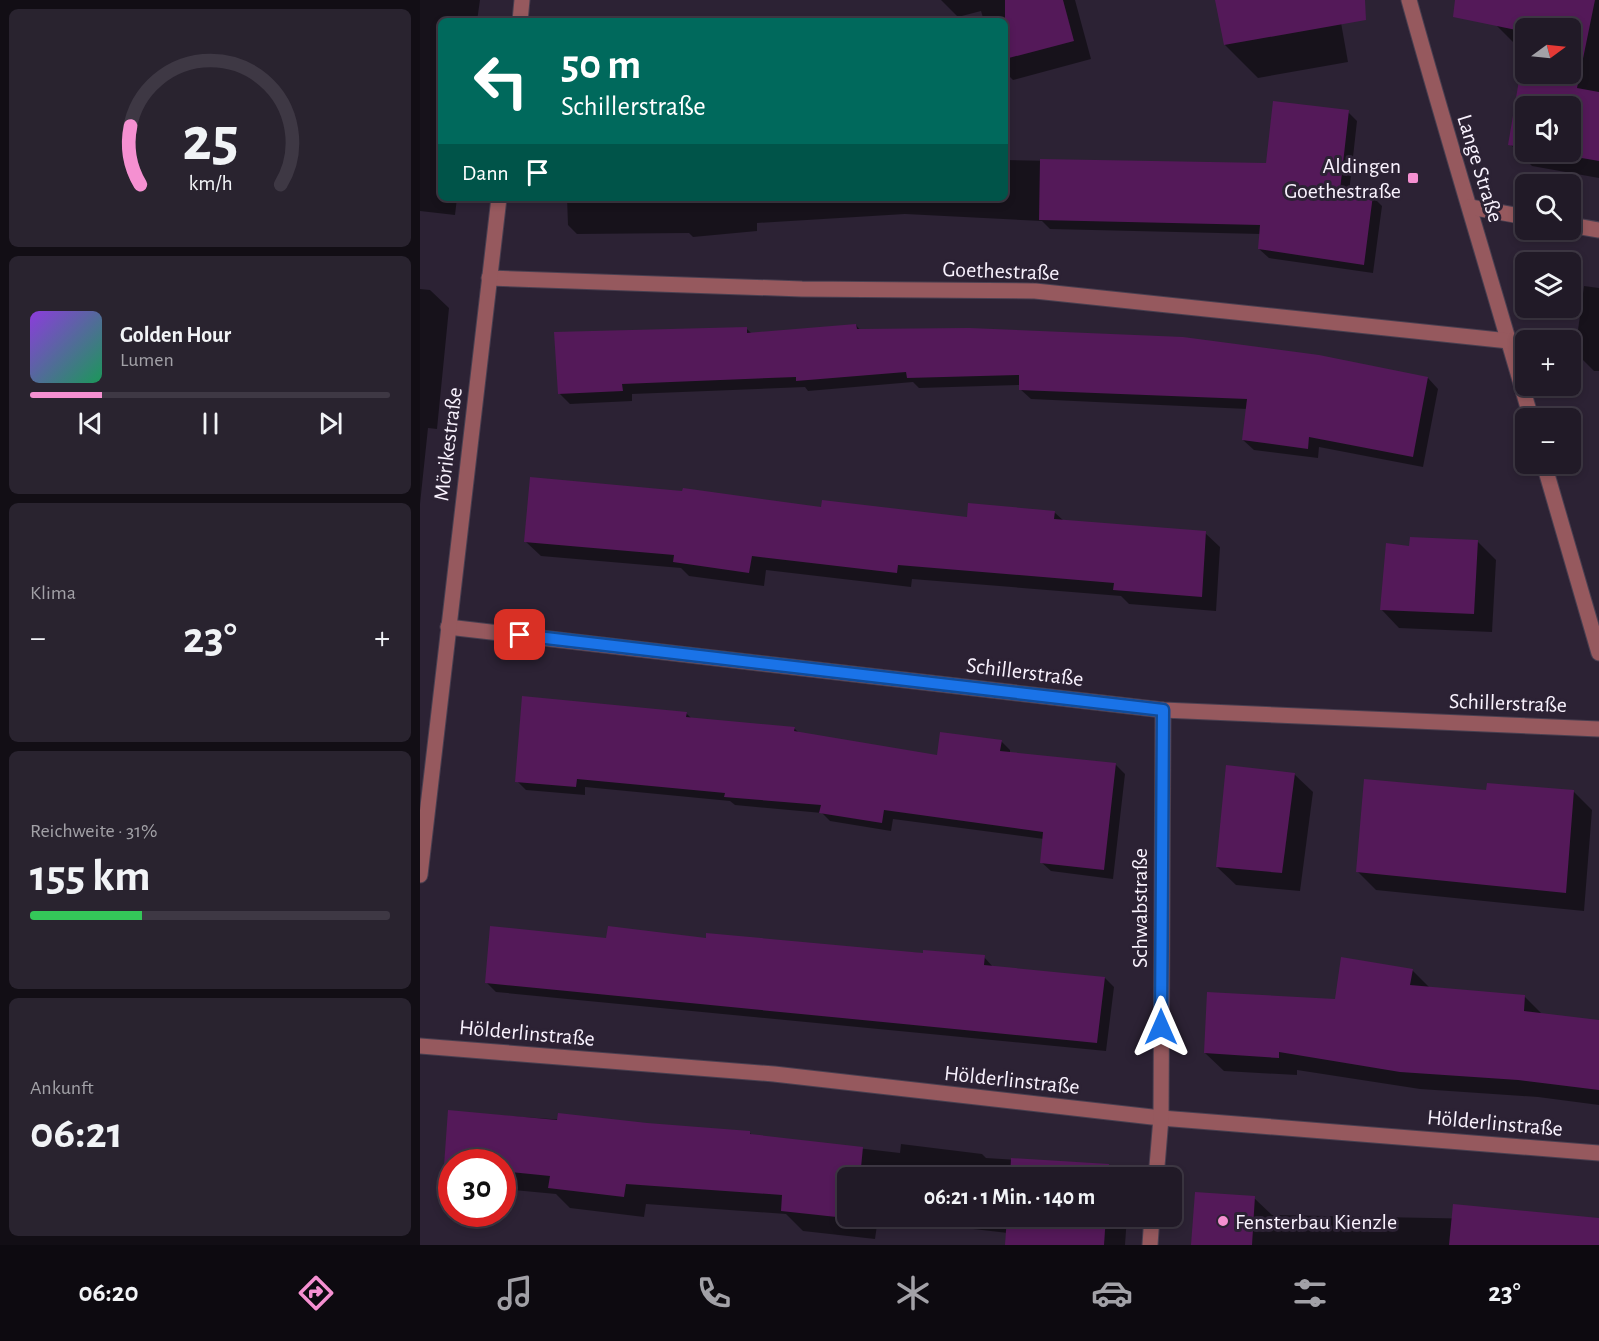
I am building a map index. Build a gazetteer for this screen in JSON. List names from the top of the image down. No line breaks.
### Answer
{"streets":{"street":["Lange Straße","Goethestraße","Mörikestraße","Schillerstraße","Schwabstraße","Hölderlinstraße"]},"crossings":[["Lange Straße","Goethestraße"],["Goethestraße","Mörikestraße"],["Mörikestraße","Schillerstraße"],["Schillerstraße","Schwabstraße"],["Schwabstraße","Hölderlinstraße"]],"places":{"transit":["Aldingen Goethestraße"],"other":["Fensterbau Kienzle"]},"north":"right","page":{"map_buttons":["+","−"],"turn":["50 m","Schillerstraße"],"then":"Dann","song":["Golden Hour","Lumen"],"tile":["Klima",["Reichweite · 31%","155 km"],["Ankunft","06:21"]],"heat":["−","23°","+"],"limit":"30","trip":"06:21 · 1 Min. · 140 m","tabs":["06:20","23°"],"gauge":["25","km/h"]}}
